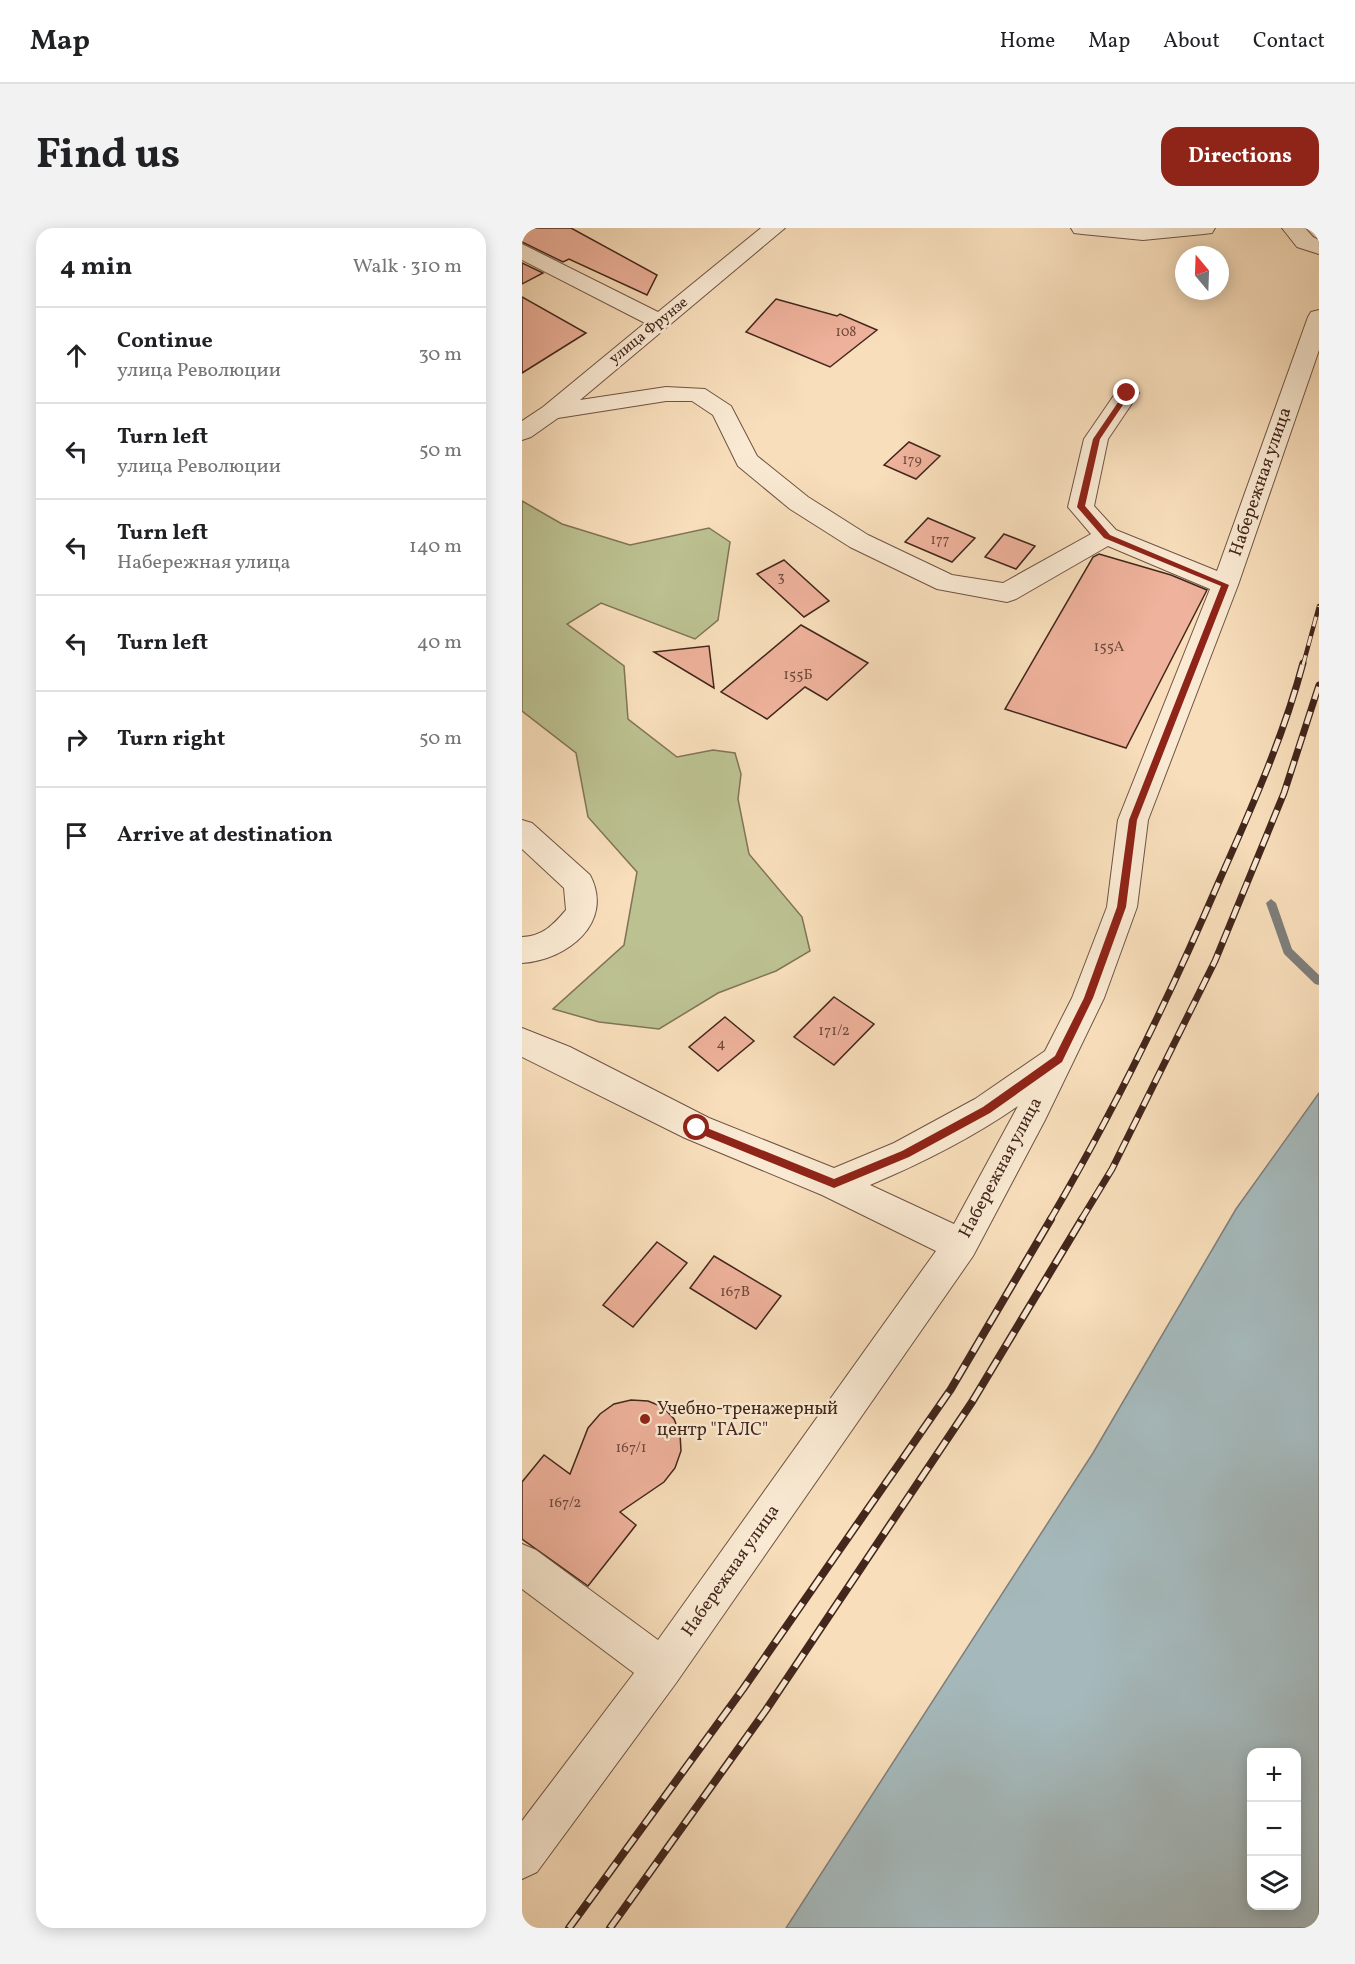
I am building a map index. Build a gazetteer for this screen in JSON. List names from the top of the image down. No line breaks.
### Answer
{"streets":{"street":["улица Фрунзе","Набережная улица"]},"places":["Учебно-тренажерный центр \"ГАЛС\""],"house_numbers":["108","179","177","3","155А","155Б","171/2","4","167В","167/1","167/2"],"north":"top","page":{"header":"Map","nav":["Home","Map","About","Contact"],"title":"Find us","buttons":"Directions","heading":["4 min","Walk · 310 m"],"list":[["Continue","улица Революции","30 m"],["Turn left","улица Революции","50 m"],["Turn left","Набережная улица","140 m"],["Turn left","40 m"],["Turn right","50 m"],"Arrive at destination"],"map_buttons":["+","−"]}}
